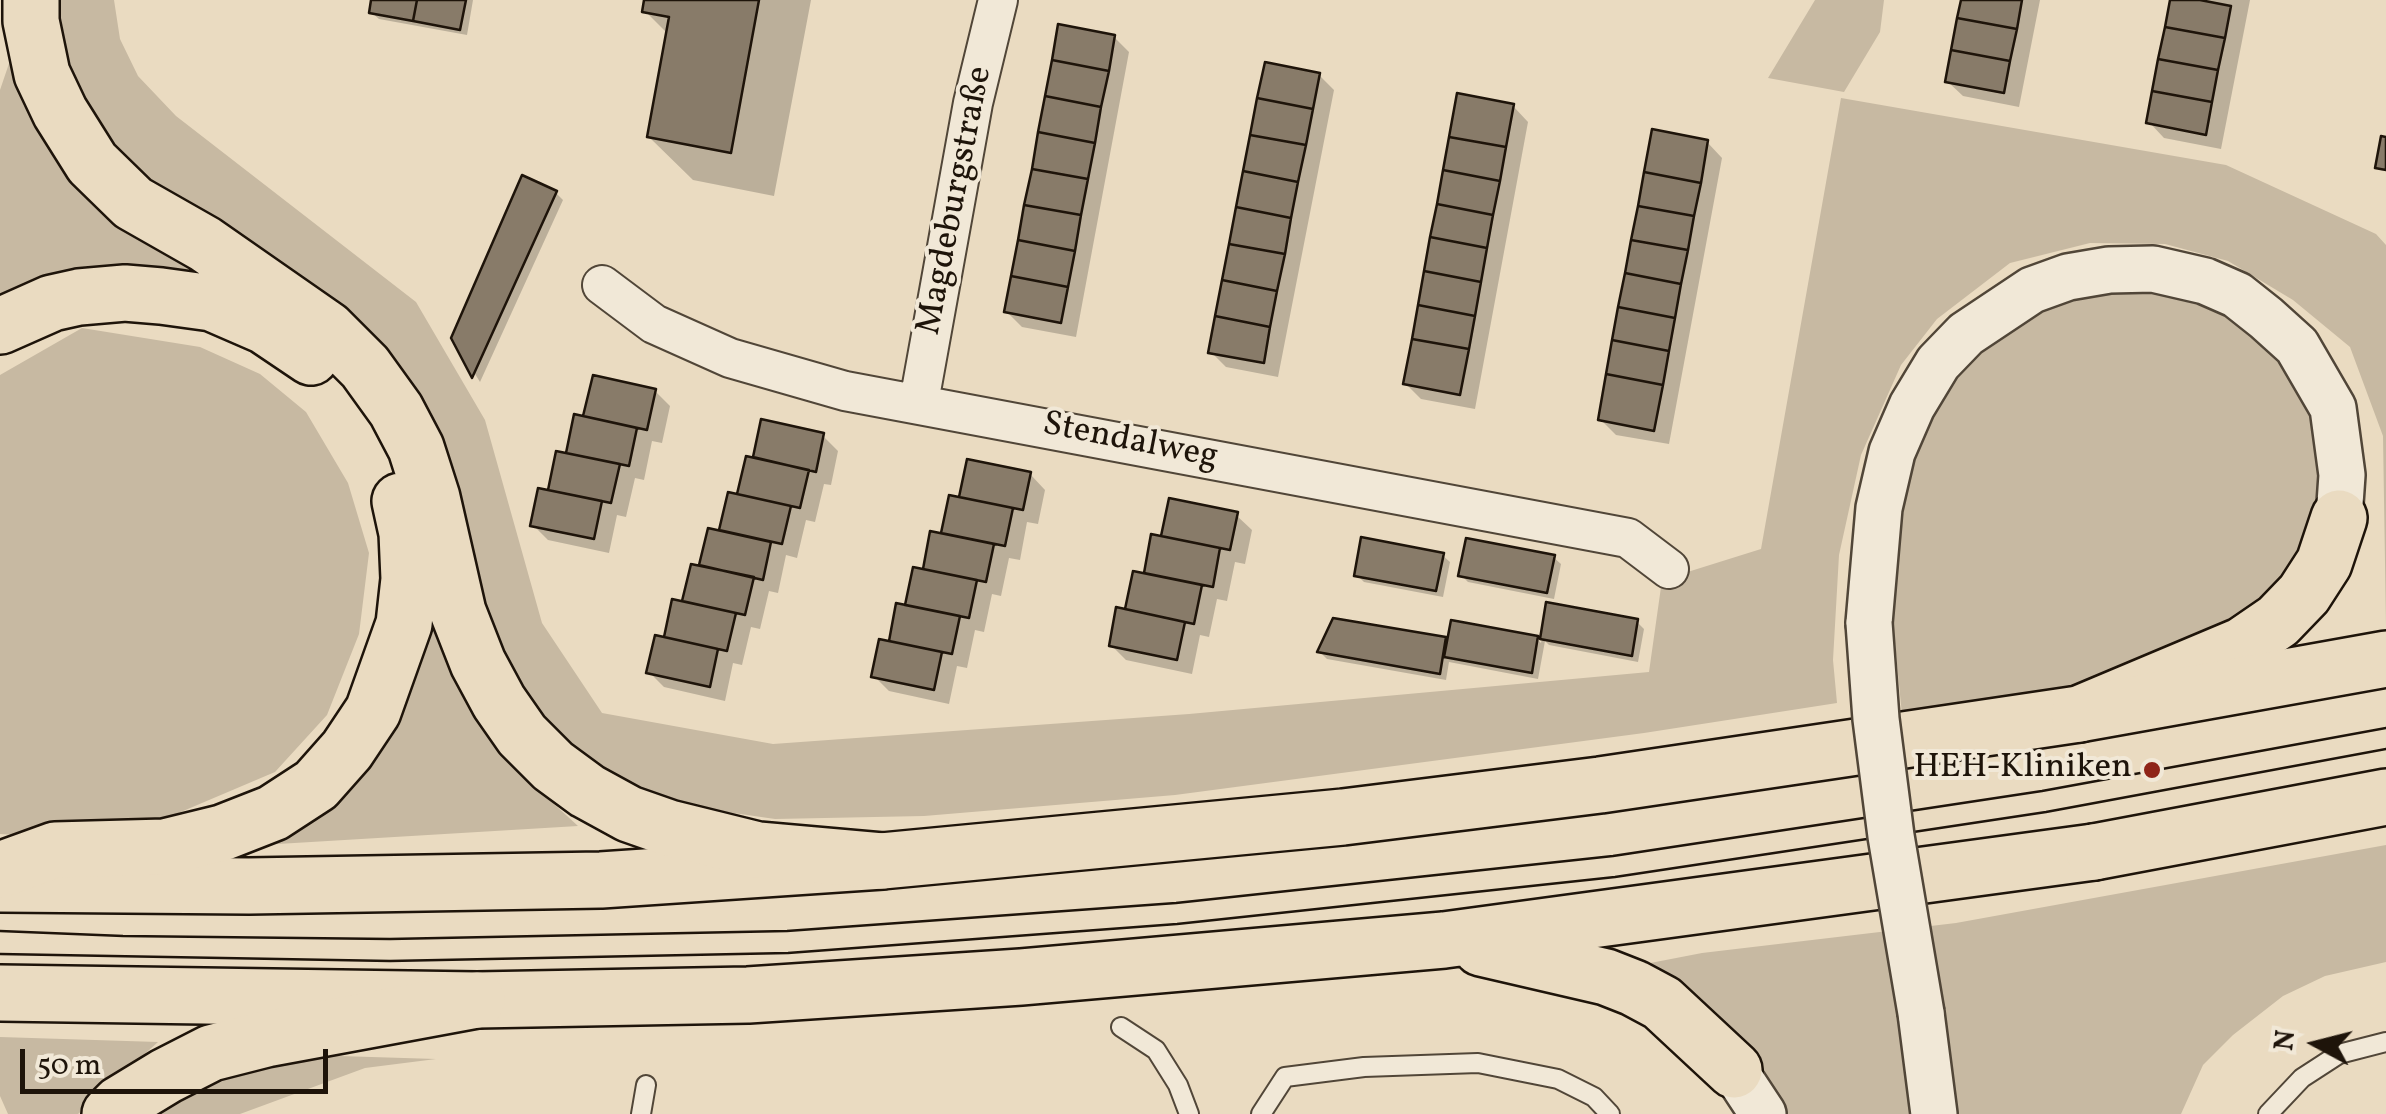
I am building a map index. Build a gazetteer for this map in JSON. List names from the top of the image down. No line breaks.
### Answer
{"streets":{"street":["Magdeburgstraße","Stendalweg"]},"crossings":[["Magdeburgstraße","Stendalweg"]],"places":["HEH-Kliniken"],"scale_bar":"50 m","north":"left"}
